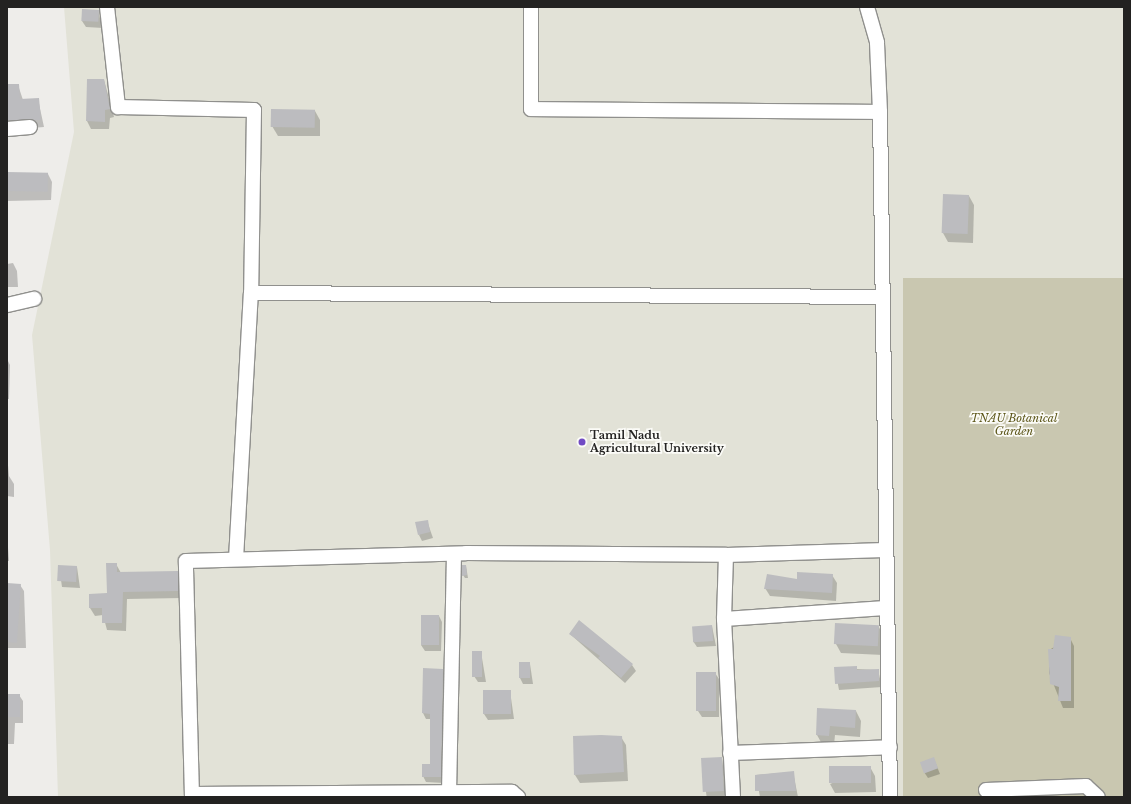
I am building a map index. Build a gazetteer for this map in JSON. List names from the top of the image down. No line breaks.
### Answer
{"parks":["TNAU Botanical Garden"],"places":["Tamil Nadu Agricultural University"]}
